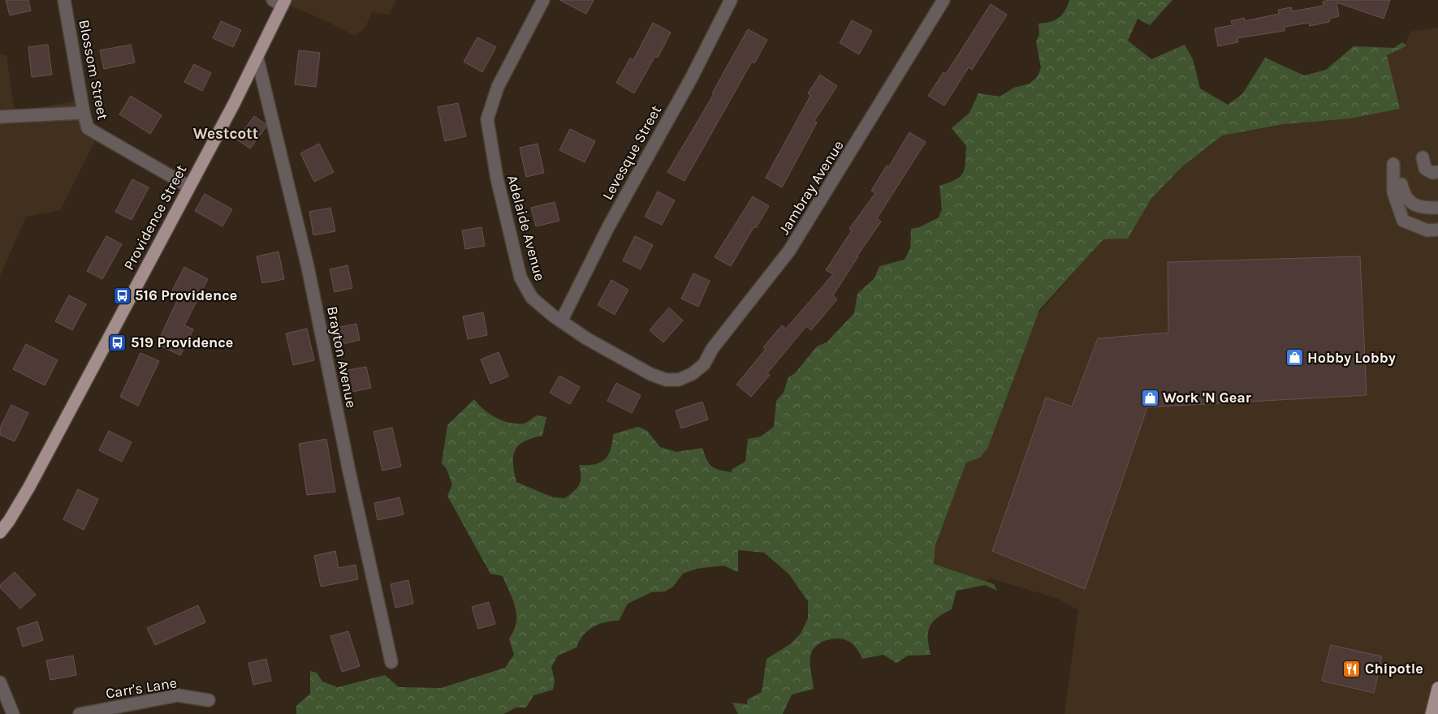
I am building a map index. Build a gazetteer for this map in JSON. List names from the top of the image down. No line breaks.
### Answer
{"streets":{"main road":["Providence Street"],"street":["Blossom Street","Levesque Street","Jambray Avenue","Adelaide Avenue","Brayton Avenue","Carr's Lane"]},"crossings":[["Blossom Street","Providence Street"],["Levesque Street","Adelaide Avenue"],["Jambray Avenue","Adelaide Avenue"],["Providence Street","Brayton Avenue"]],"districts":["Westcott"],"places":{"bus stop":["516 Providence","519 Providence"],"shop":["Hobby Lobby","Work 'N Gear"],"restaurant":["Chipotle"]}}
